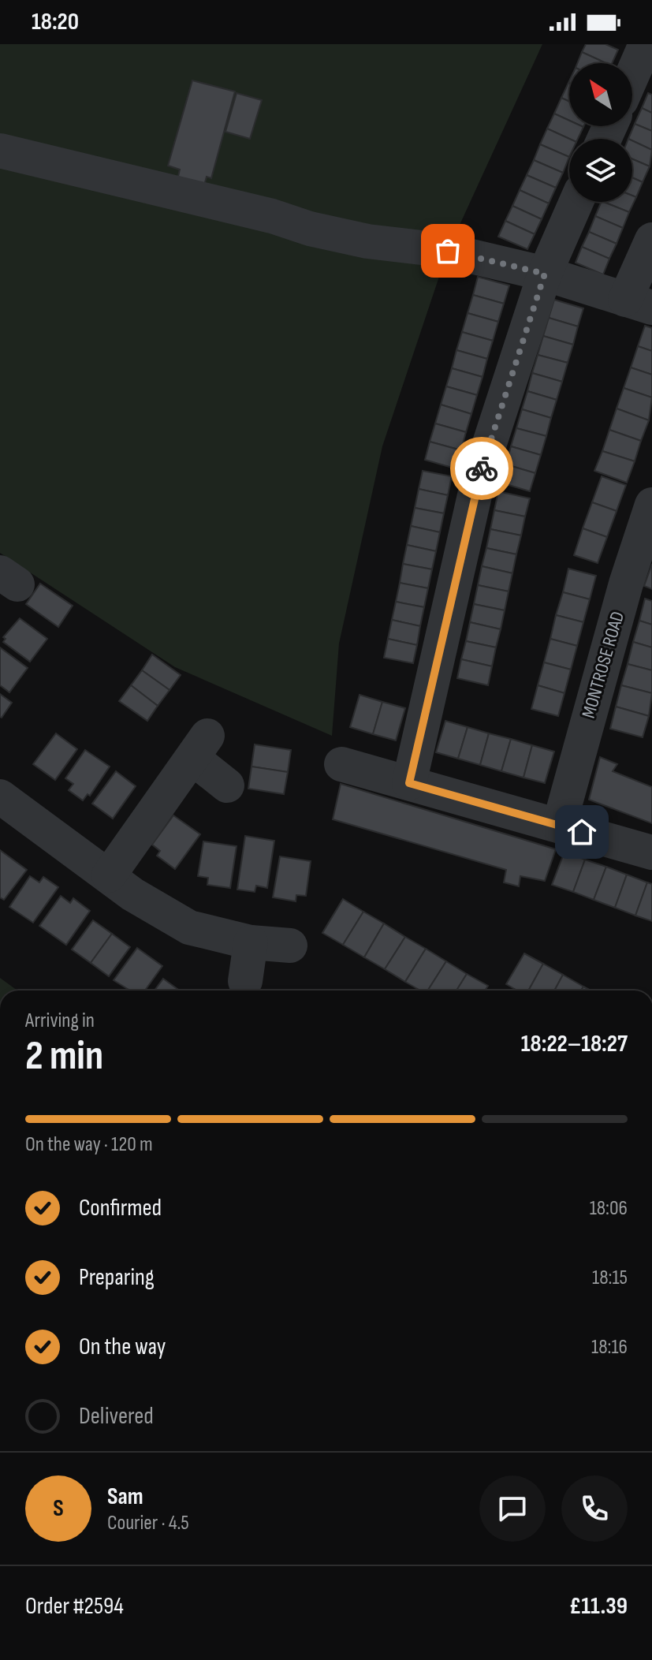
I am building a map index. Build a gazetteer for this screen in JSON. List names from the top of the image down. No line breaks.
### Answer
{"streets":{"street":["MONTROSE ROAD"]},"north":"top left","page":{"status":"18:20","heading":["2 min","Arriving in","18:22–18:27"],"panel":["Sam","Courier · 4.5","Order #2594","£11.39"],"bar":"On the way · 120 m","list":[["Confirmed","18:06"],["Preparing","18:15"],["On the way","18:16"],"Delivered"],"round":"S"}}
